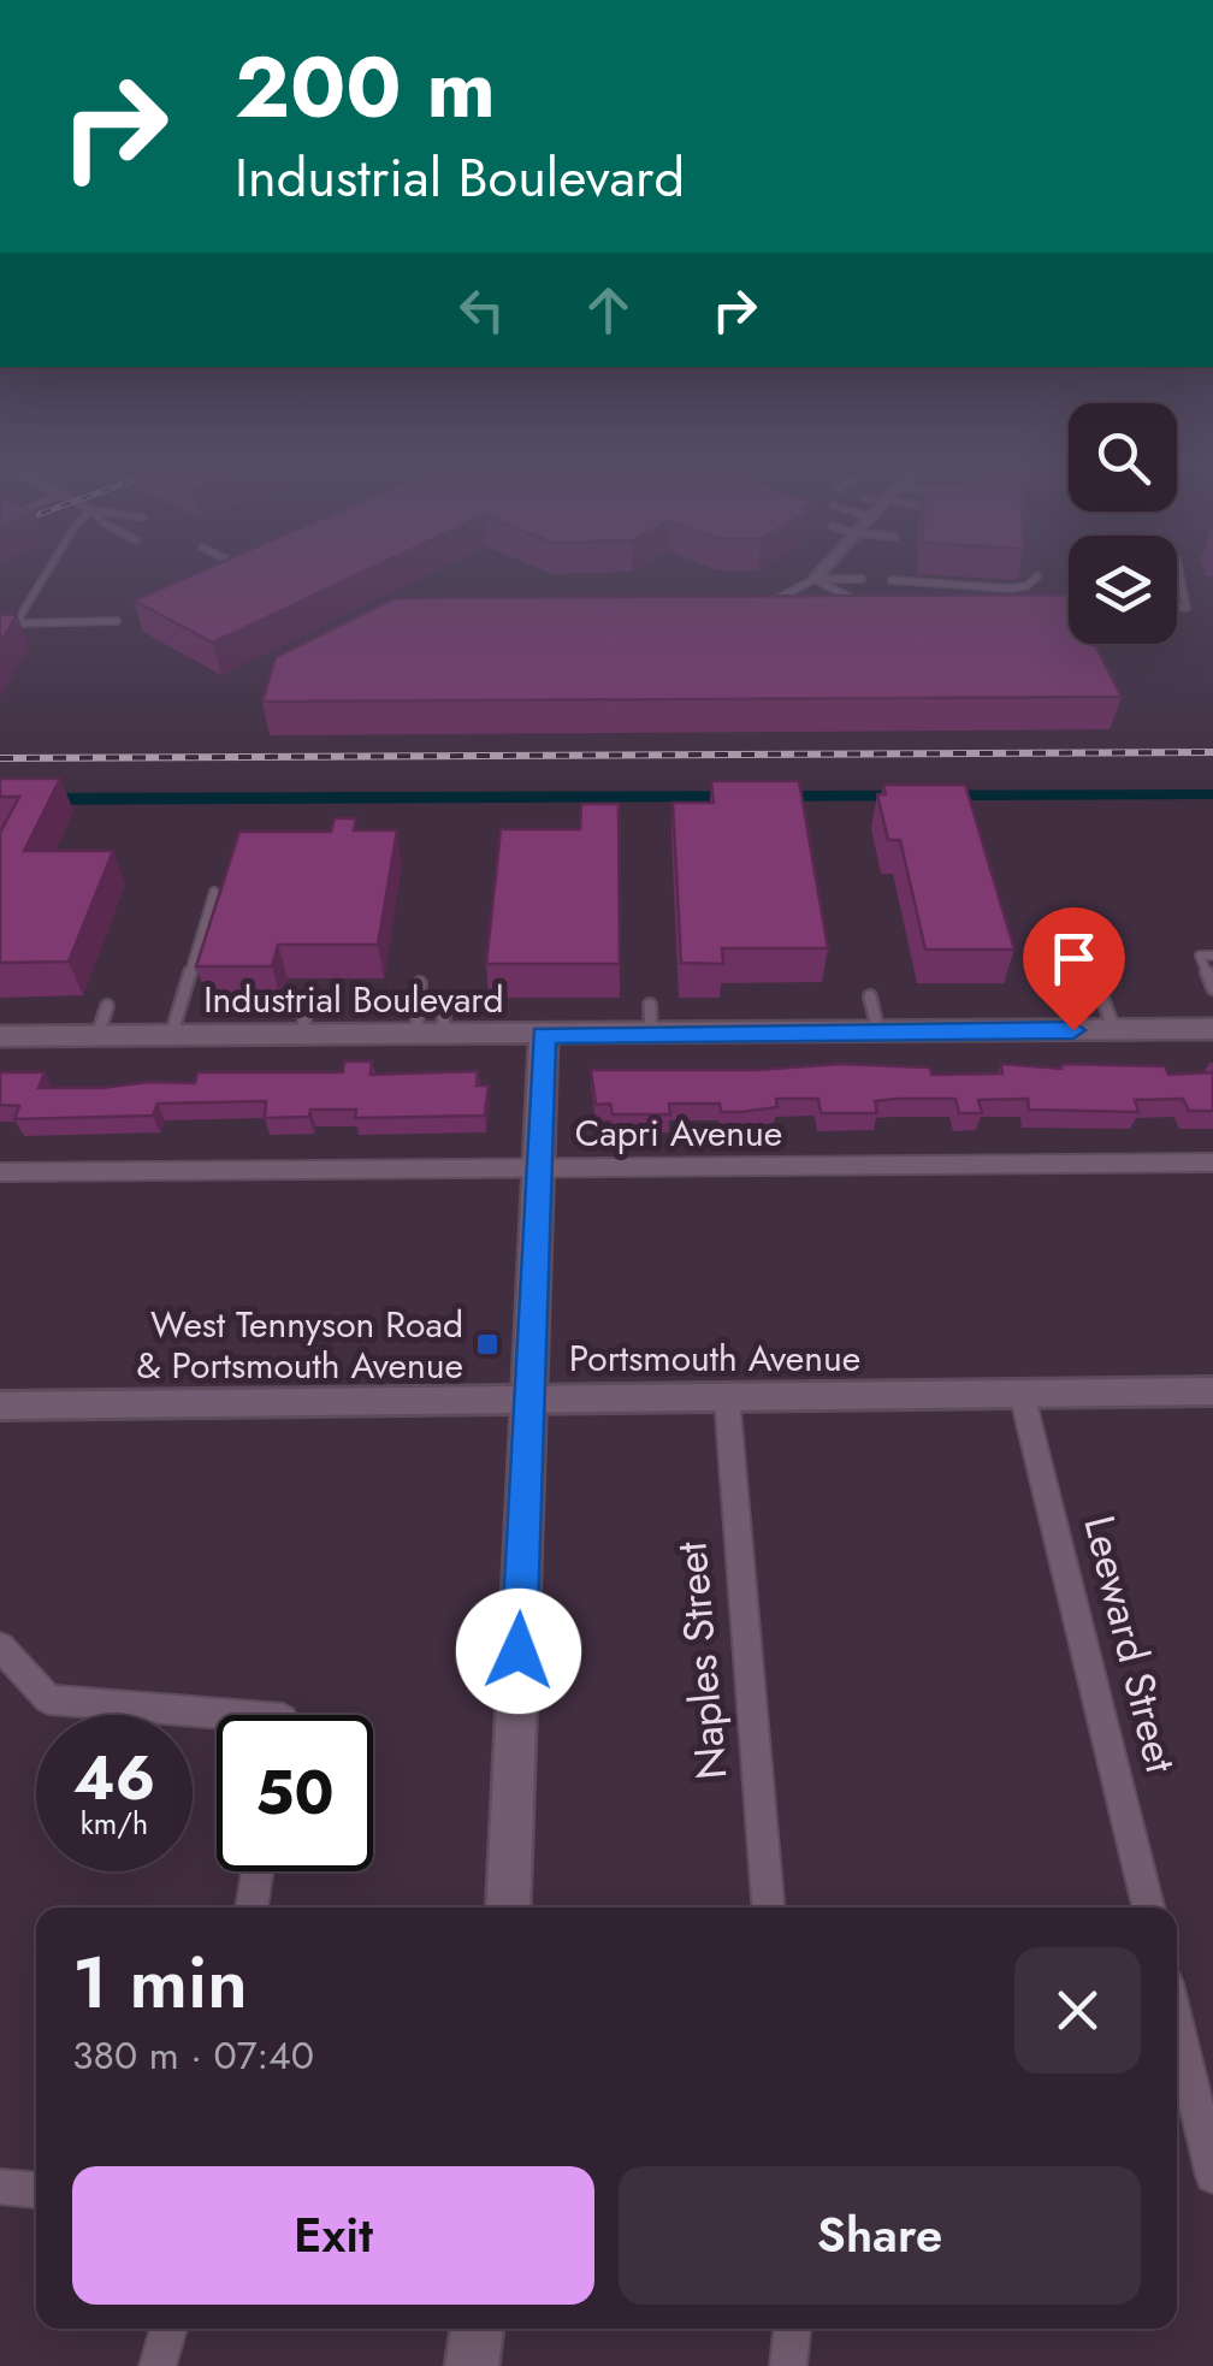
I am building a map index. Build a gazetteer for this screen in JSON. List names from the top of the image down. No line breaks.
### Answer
{"streets":{"main road":["Industrial Boulevard"],"street":["Capri Avenue","Portsmouth Avenue","Leeward Street","Naples Street"]},"crossings":[["Portsmouth Avenue","Leeward Street"],["Portsmouth Avenue","Naples Street"]],"places":{"transit":["West Tennyson Road & Portsmouth Avenue"]},"page":{"turn":["200 m","Industrial Boulevard"],"speed":"46 km/h","limit":"50","heading":["1 min","380 m · 07:40"],"buttons":["Exit","Share"]}}
